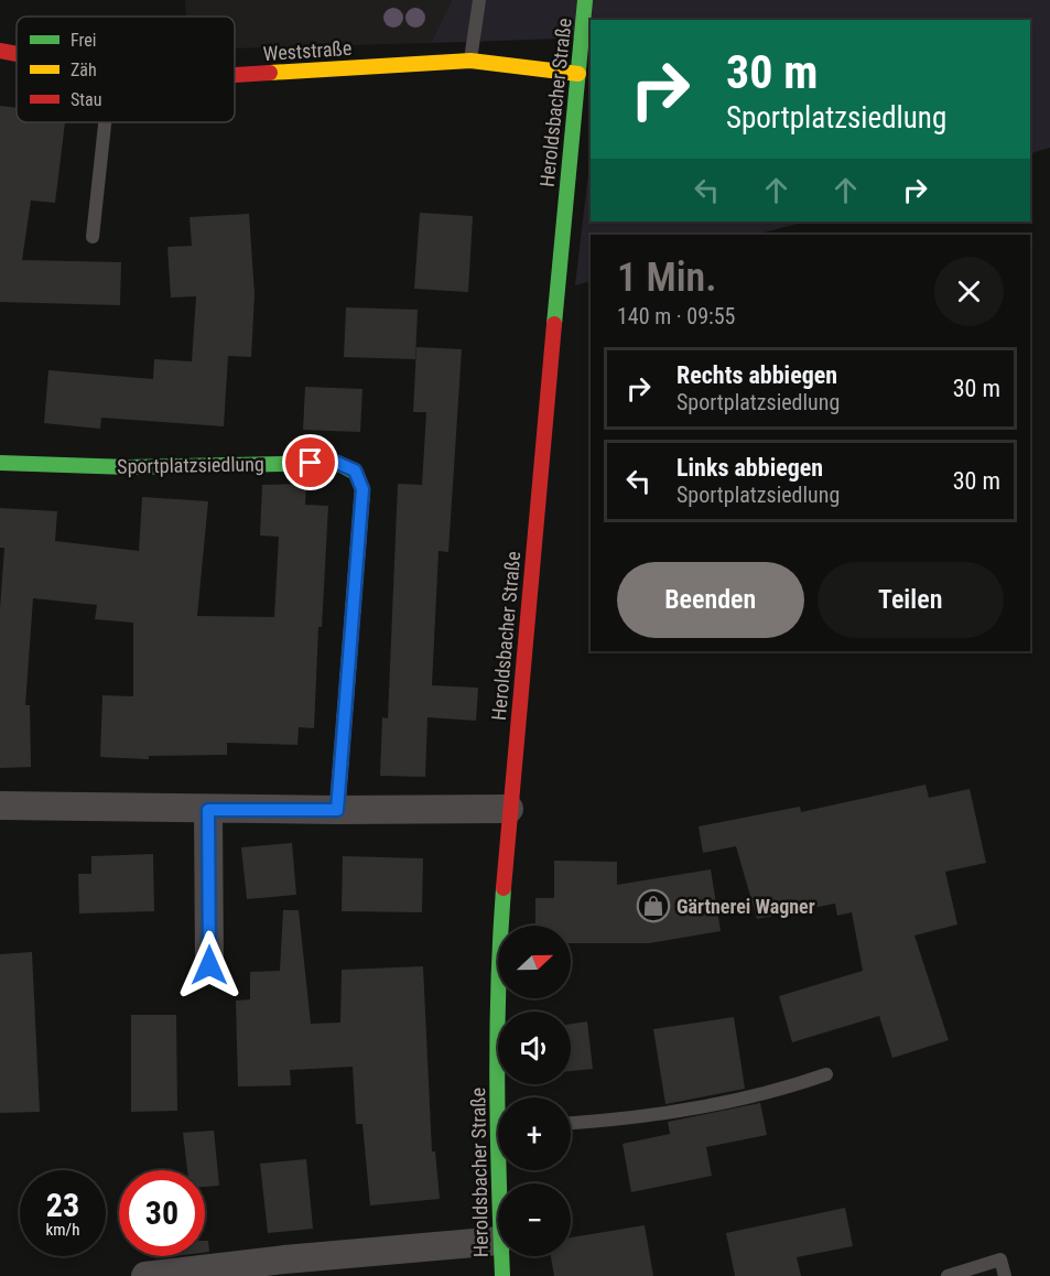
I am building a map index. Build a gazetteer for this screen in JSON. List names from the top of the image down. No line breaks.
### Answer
{"streets":{"street":["Weststraße","Heroldsbacher Straße","Sportplatzsiedlung"]},"crossings":[["Weststraße","Heroldsbacher Straße"]],"places":{"shop":["Gärtnerei Wagner"]},"legend":["Frei","Zäh","Stau"],"north":"right","page":{"turn":["30 m","Sportplatzsiedlung"],"heading":["1 Min.","140 m · 09:55"],"list":[{"name":"Rechts abbiegen","note":"Sportplatzsiedlung","value":"30 m"},{"name":"Links abbiegen","note":"Sportplatzsiedlung","value":"30 m"}],"buttons":["Beenden","Teilen"],"map_buttons":["+","−"],"speed":"23 km/h","limit":"30"}}
